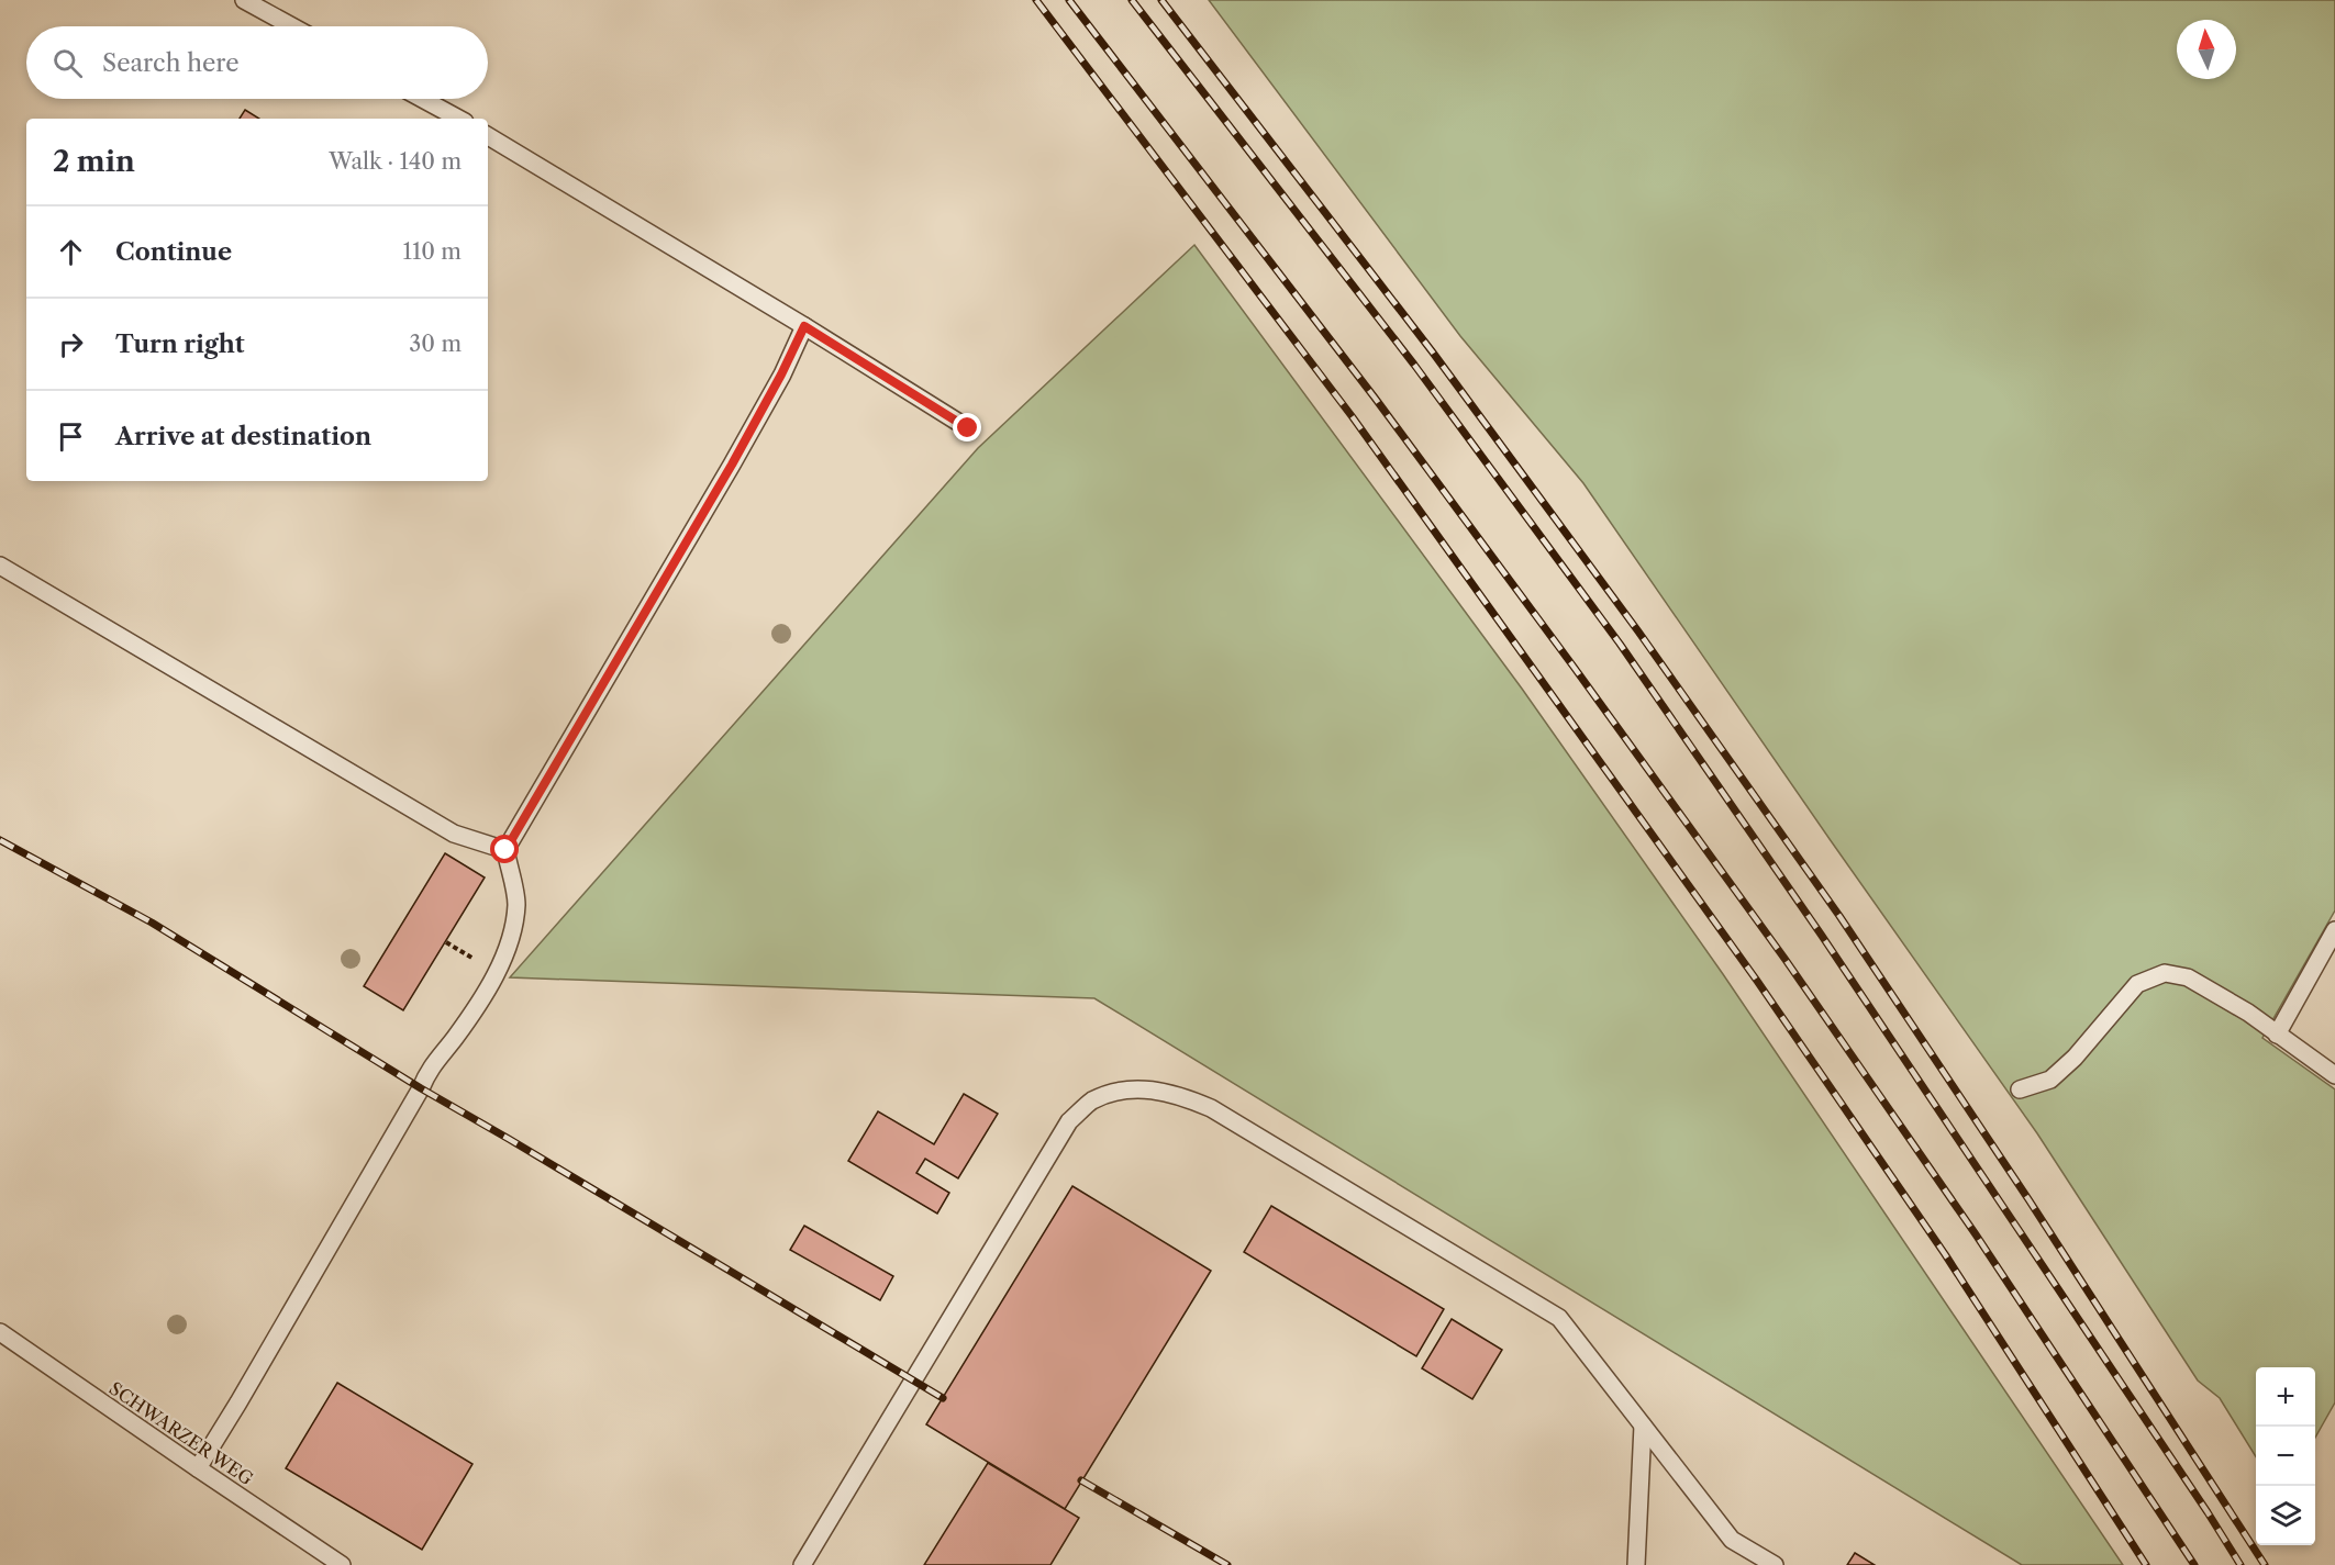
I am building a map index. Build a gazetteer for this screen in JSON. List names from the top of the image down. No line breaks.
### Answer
{"streets":{"lane":["SCHWARZER WEG"]},"north":"top","page":{"search":"Search here","heading":["2 min","Walk · 140 m"],"list":[["Continue","110 m"],["Turn right","30 m"],"Arrive at destination"],"map_buttons":["+","−"]}}
